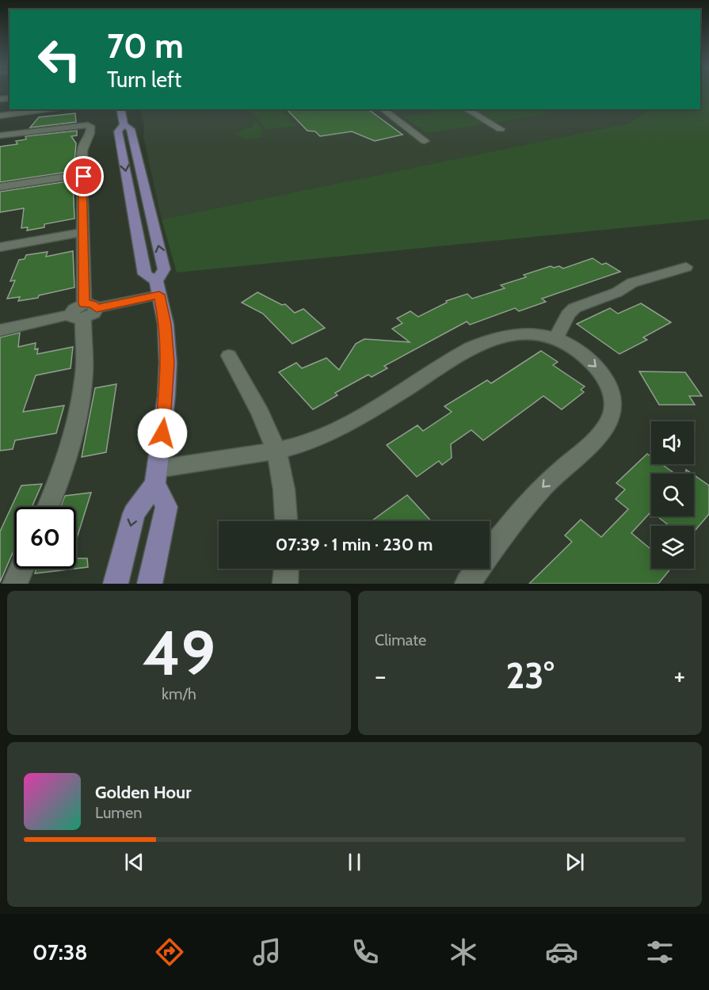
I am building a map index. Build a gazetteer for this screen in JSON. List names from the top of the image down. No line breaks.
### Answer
{"page":{"turn":["70 m","Turn left"],"limit":"60","trip":"07:39 · 1 min · 230 m","tile":[["49","km/h"],"Climate"],"heat":["−","23°","+"],"song":["Golden Hour","Lumen"],"tabs":"07:38"}}
